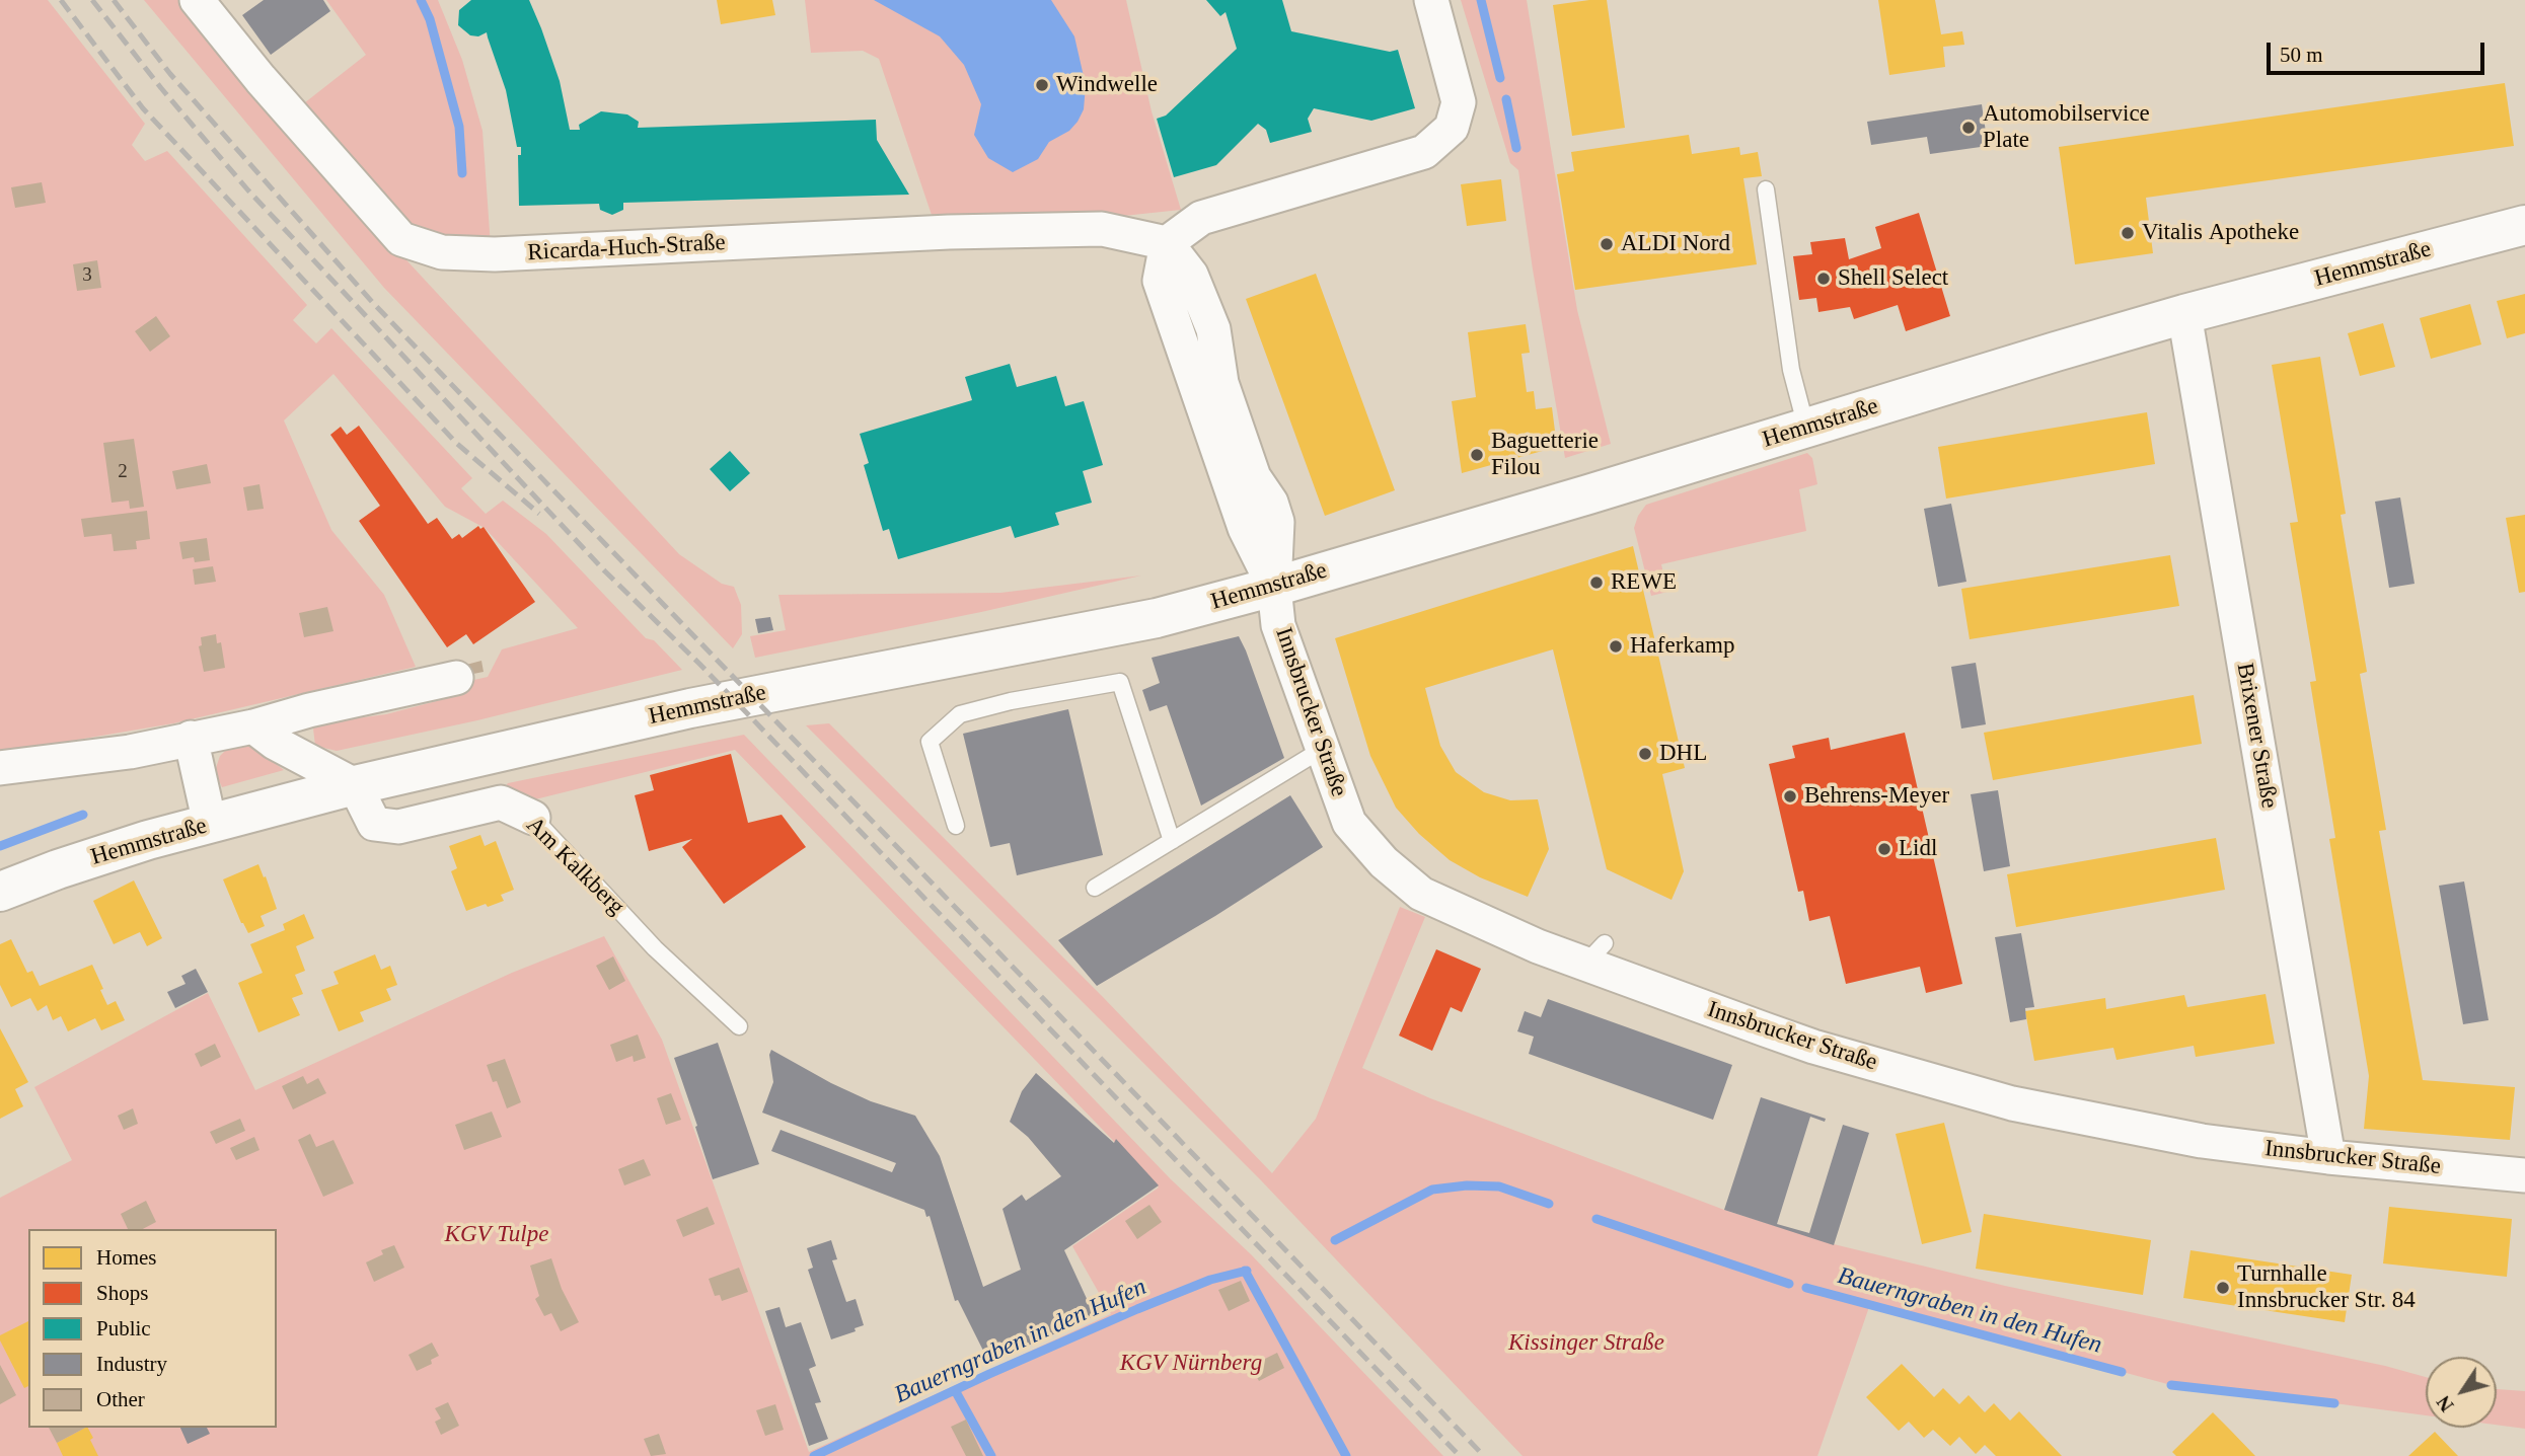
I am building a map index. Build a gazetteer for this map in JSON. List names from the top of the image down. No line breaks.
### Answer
{"streets":{"street":["Ricarda-Huch-Straße","Hemmstraße","Innsbrucker Straße","Brixener Straße","Am Kalkberg"]},"crossings":[["Ricarda-Huch-Straße","Innsbrucker Straße"],["Hemmstraße","Innsbrucker Straße"],["Hemmstraße","Brixener Straße"],["Hemmstraße","Am Kalkberg"],["Innsbrucker Straße","Brixener Straße"]],"water":["Bauerngraben in den Hufen"],"parks":["KGV Tulpe","Kissinger Straße","KGV Nürnberg"],"places":["Windwelle","Automobilservice Plate","Vitalis Apotheke","ALDI Nord","Shell Select","Baguetterie Filou","REWE","Haferkamp","DHL","Behrens-Meyer","Lidl","Turnhalle Innsbrucker Str. 84"],"house_numbers":["3","2"],"legend":["Homes","Shops","Public","Industry","Other"],"scale_bar":"50 m","north":"bottom left"}
